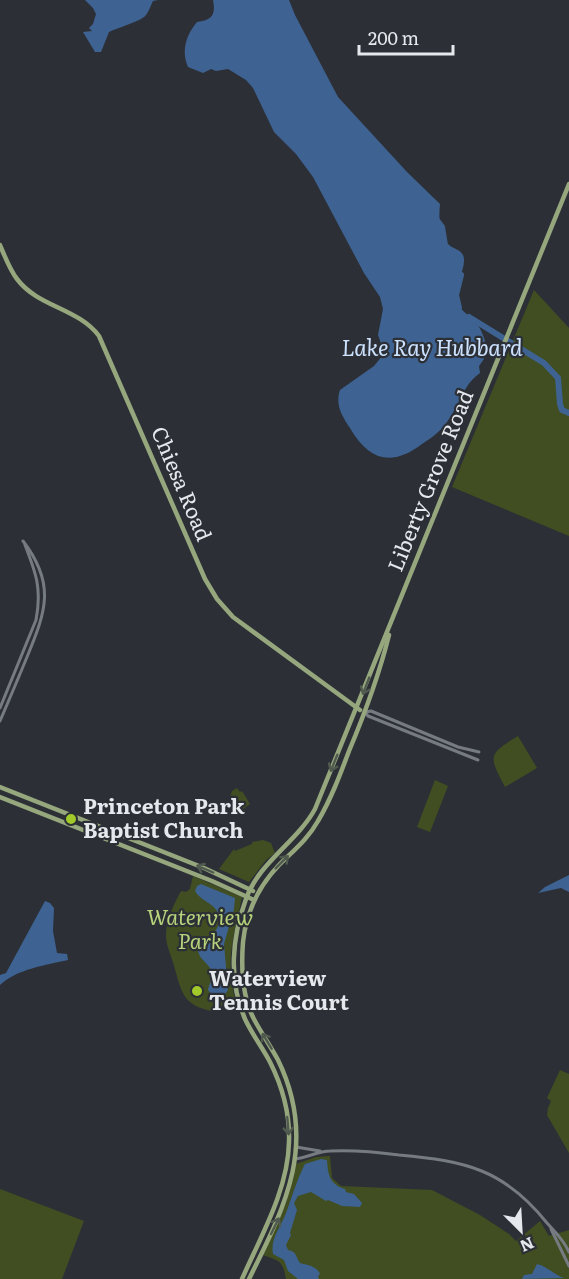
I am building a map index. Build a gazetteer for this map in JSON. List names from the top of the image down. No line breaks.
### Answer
{"streets":{"main road":["Liberty Grove Road","Chiesa Road"]},"crossings":[["Liberty Grove Road","Chiesa Road"]],"water":["Lake Ray Hubbard"],"parks":["Waterview Park"],"places":["Princeton Park Baptist Church","Waterview Tennis Court"],"scale_bar":"200 m","north":"bottom right"}
